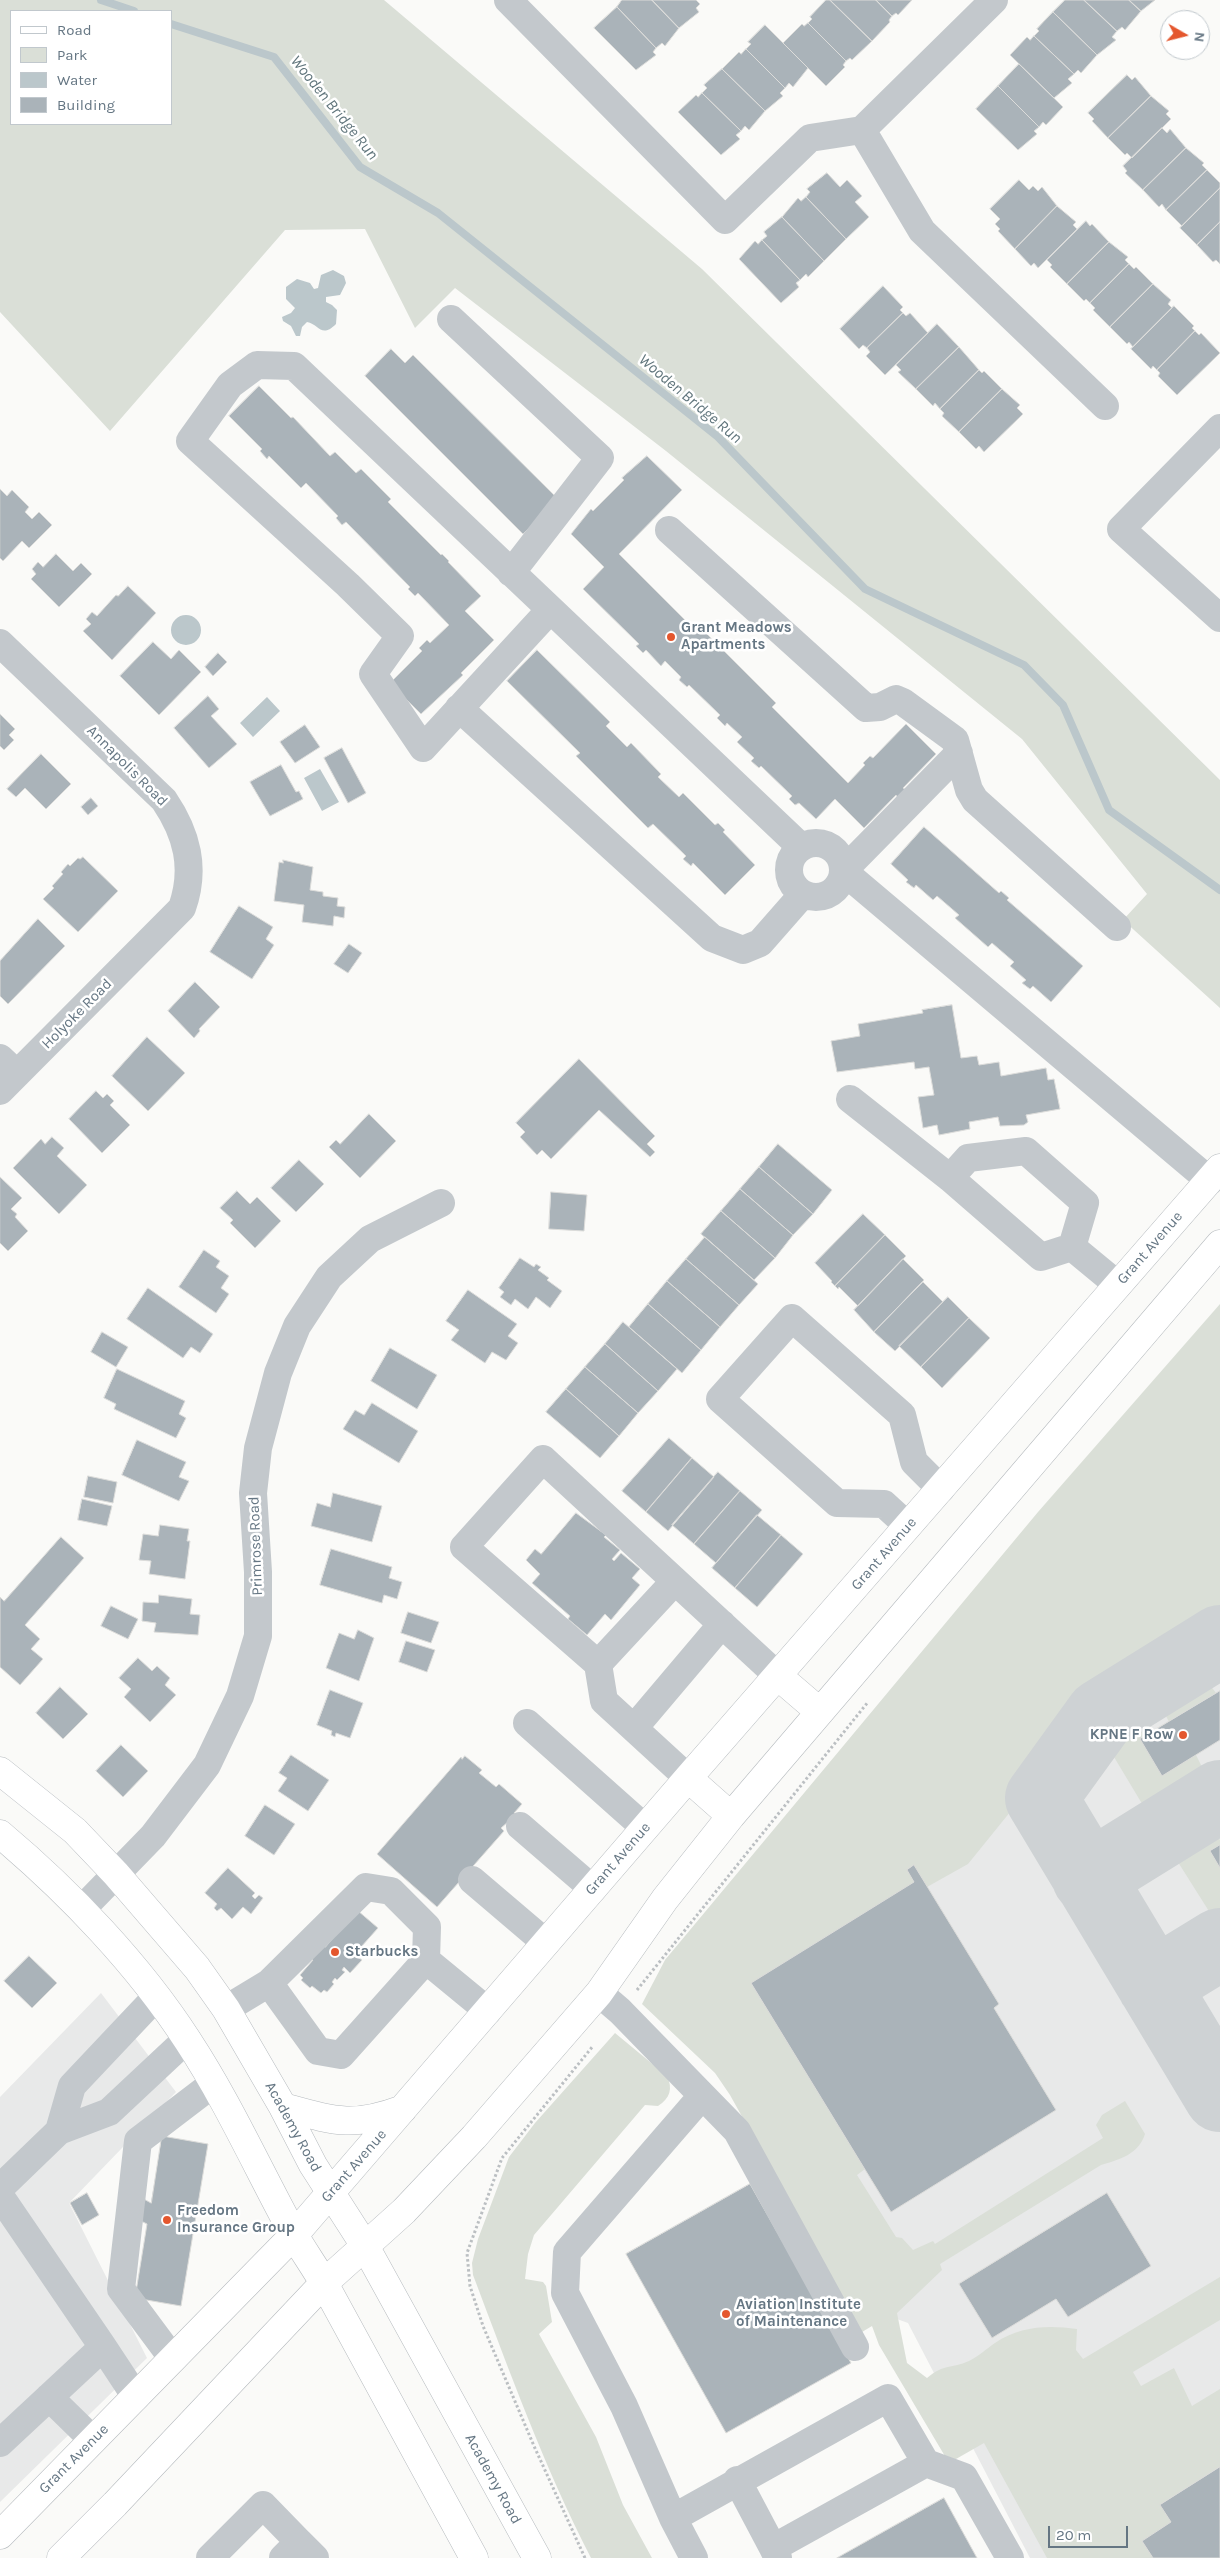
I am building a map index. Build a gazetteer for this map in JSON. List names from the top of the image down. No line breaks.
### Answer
{"streets":{"main road":["Grant Avenue","Academy Road"],"street":["Annapolis Road","Holyoke Road","Primrose Road"]},"crossings":[["Annapolis Road","Holyoke Road"],["Grant Avenue","Academy Road"],["Primrose Road","Academy Road"]],"water":["Wooden Bridge Run"],"places":["Grant Meadows Apartments","KPNE F Row","Starbucks","Freedom Insurance Group","Aviation Institute of Maintenance"],"legend":["Road","Park","Water","Building"],"scale_bar":"20 m","north":"right"}
